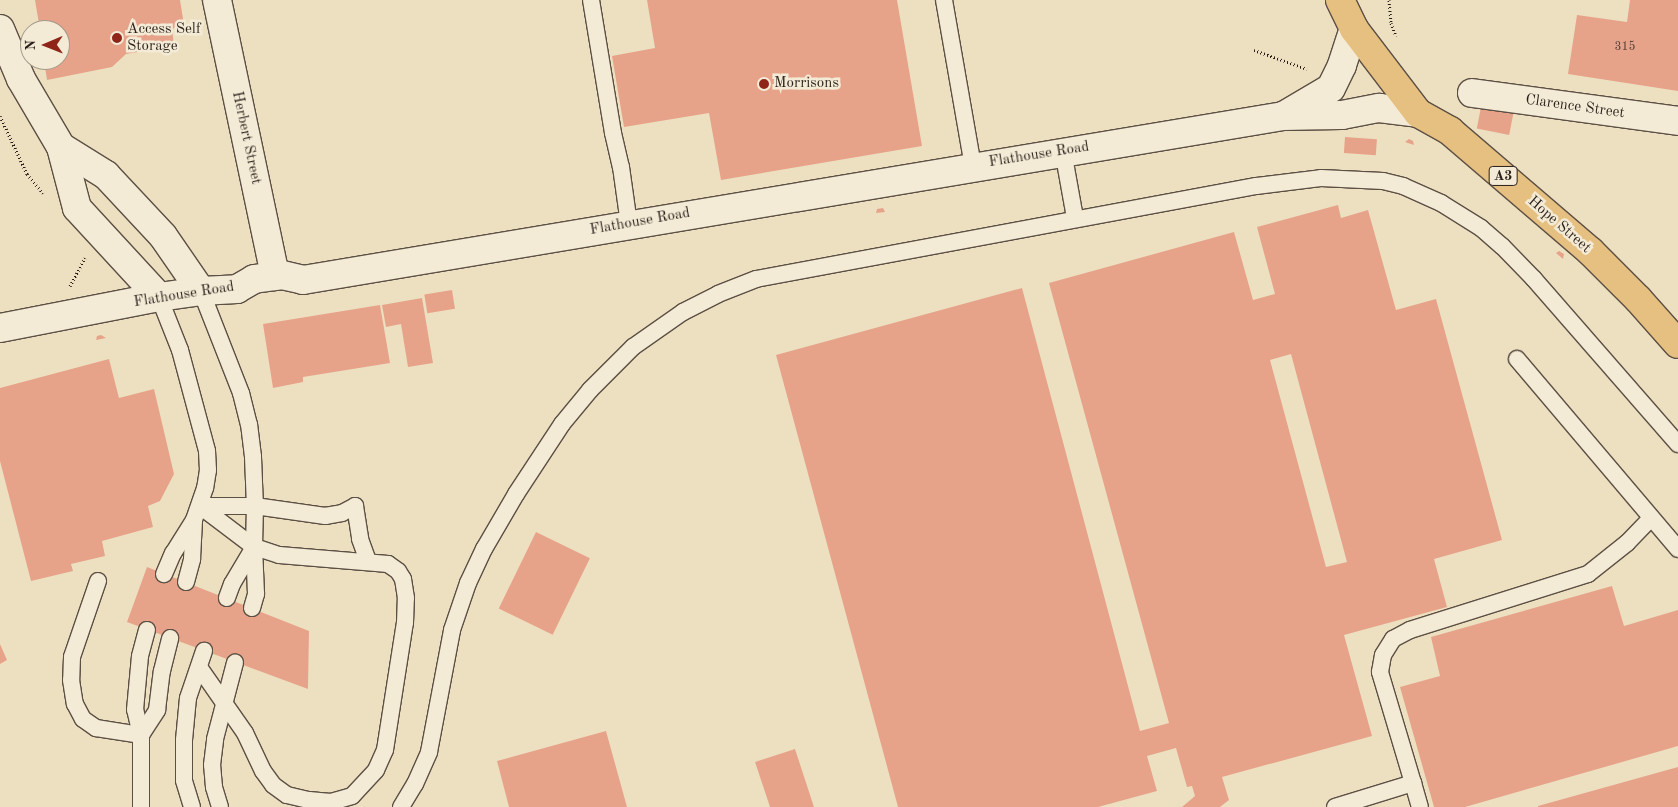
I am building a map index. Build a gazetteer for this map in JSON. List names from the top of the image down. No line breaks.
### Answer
{"streets":{"main road":["A3","Hope Street"],"street":["Clarence Street","Herbert Street","Flathouse Road"]},"crossings":[["Herbert Street","Flathouse Road"]],"places":["Access Self Storage","Morrisons"],"house_numbers":["315"],"north":"left"}
